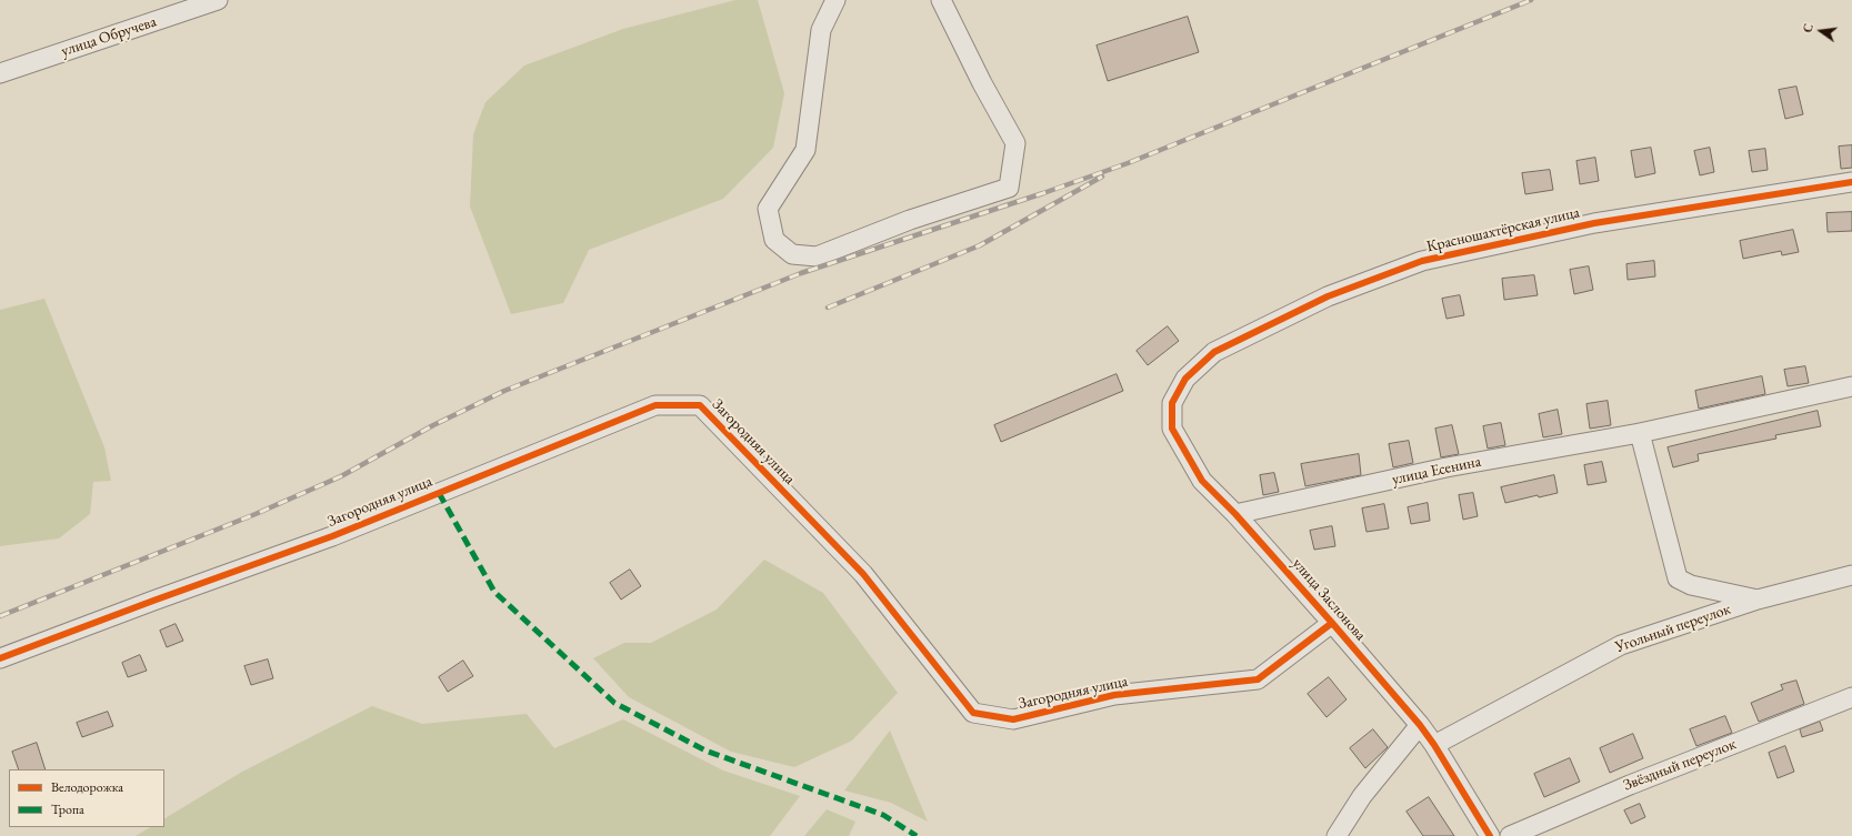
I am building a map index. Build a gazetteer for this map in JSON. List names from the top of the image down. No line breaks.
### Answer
{"streets":{"street":["улица Обручева","Красношахтёрская улица","Загородняя улица","улица Есенина","улица Заслонова","Угольный переулок","Звёздный переулок"]},"crossings":[["Красношахтёрская улица","улица Заслонова"],["Загородняя улица","улица Заслонова"],["улица Есенина","улица Заслонова"],["улица Заслонова","Угольный переулок"]],"legend":["Велодорожка","Тропа"],"north":"left"}
